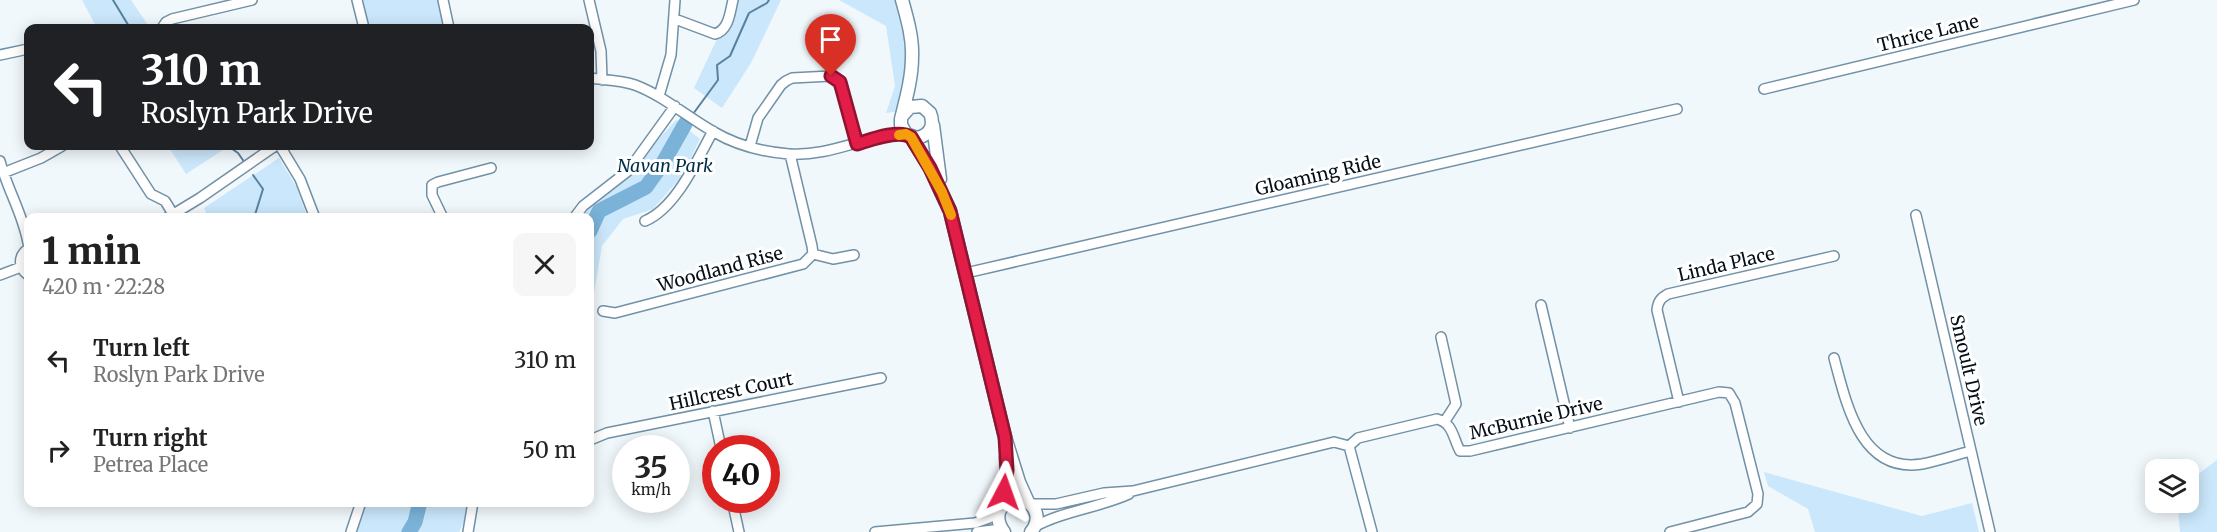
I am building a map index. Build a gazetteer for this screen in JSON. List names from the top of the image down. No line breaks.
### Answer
{"streets":{"street":["Thrice Lane","Gloaming Ride","Linda Place","Woodland Rise","Smoult Drive","Hillcrest Court","McBurnie Drive"]},"crossings":[["Linda Place","McBurnie Drive"]],"parks":["Navan Park"],"page":{"turn":["310 m","Roslyn Park Drive"],"heading":["1 min","420 m · 22:28"],"list":[{"name":"Turn left","note":"Roslyn Park Drive","value":"310 m"},{"name":"Turn right","note":"Petrea Place","value":"50 m"}],"speed":"35 km/h","limit":"40"}}
